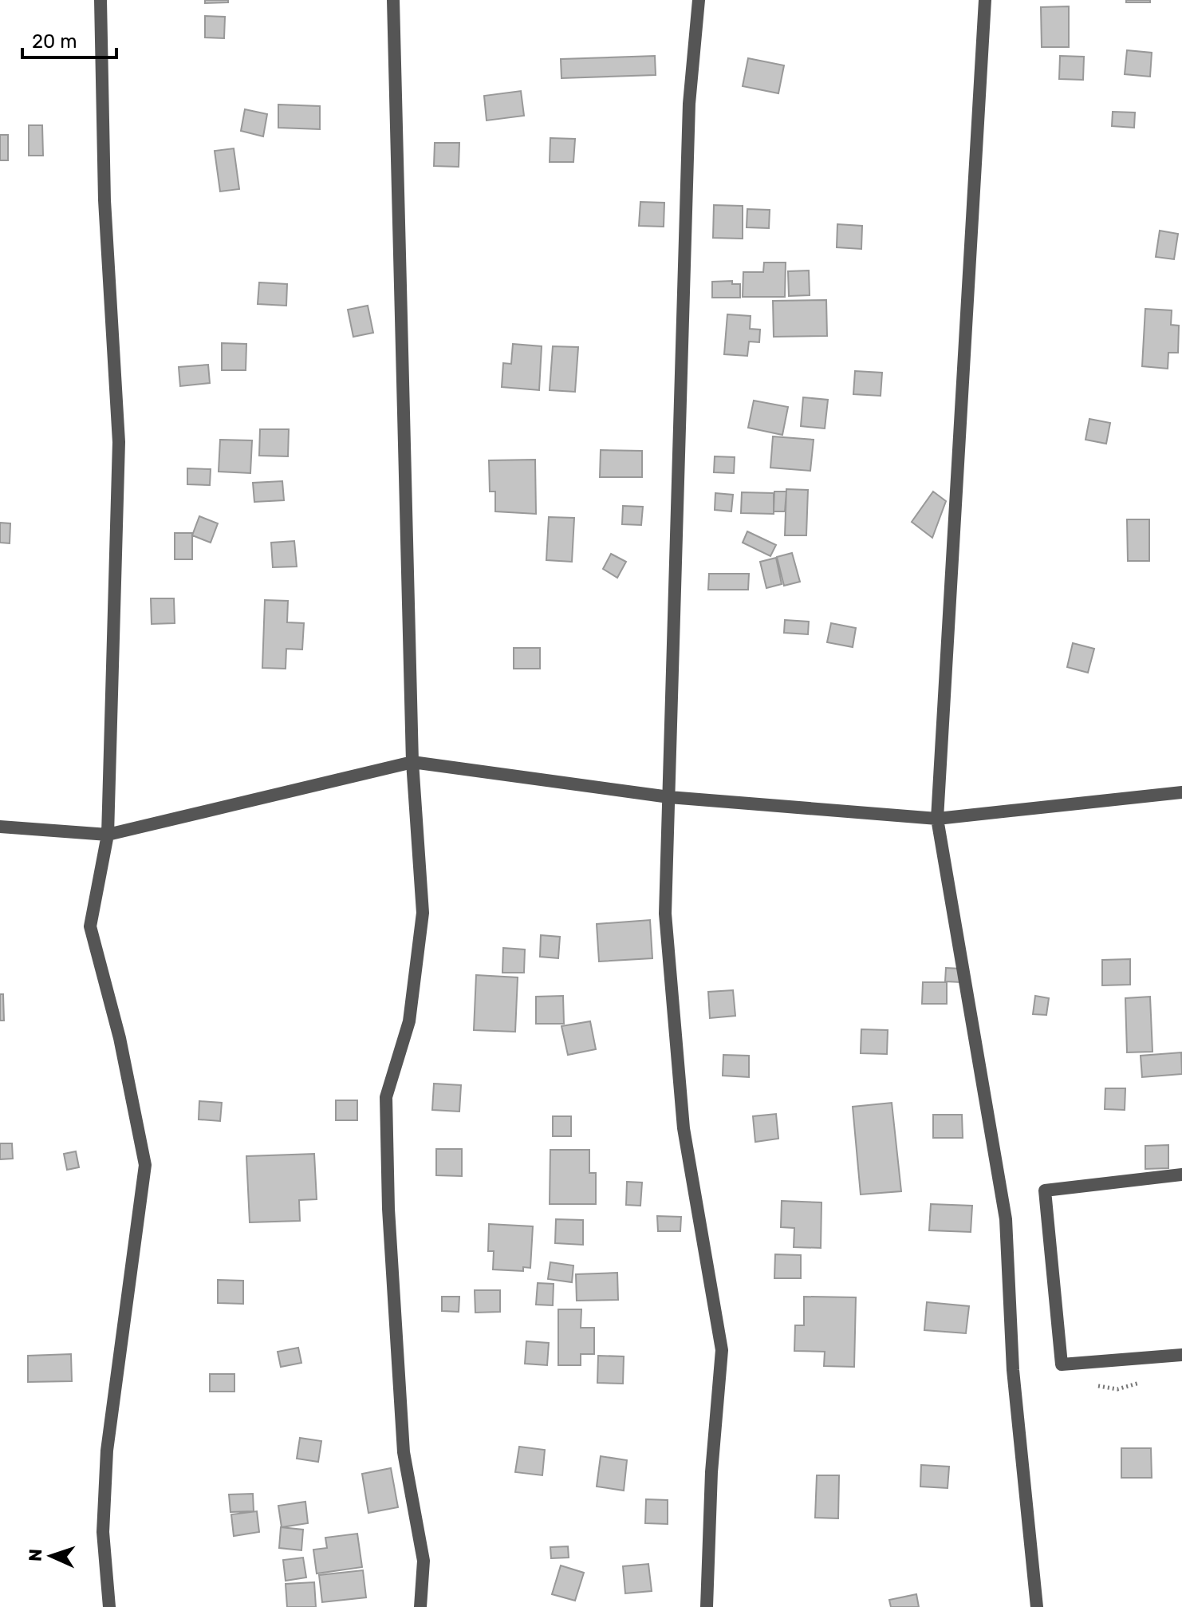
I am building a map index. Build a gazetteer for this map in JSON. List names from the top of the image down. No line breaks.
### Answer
{"scale_bar":"20 m","north":"left"}
